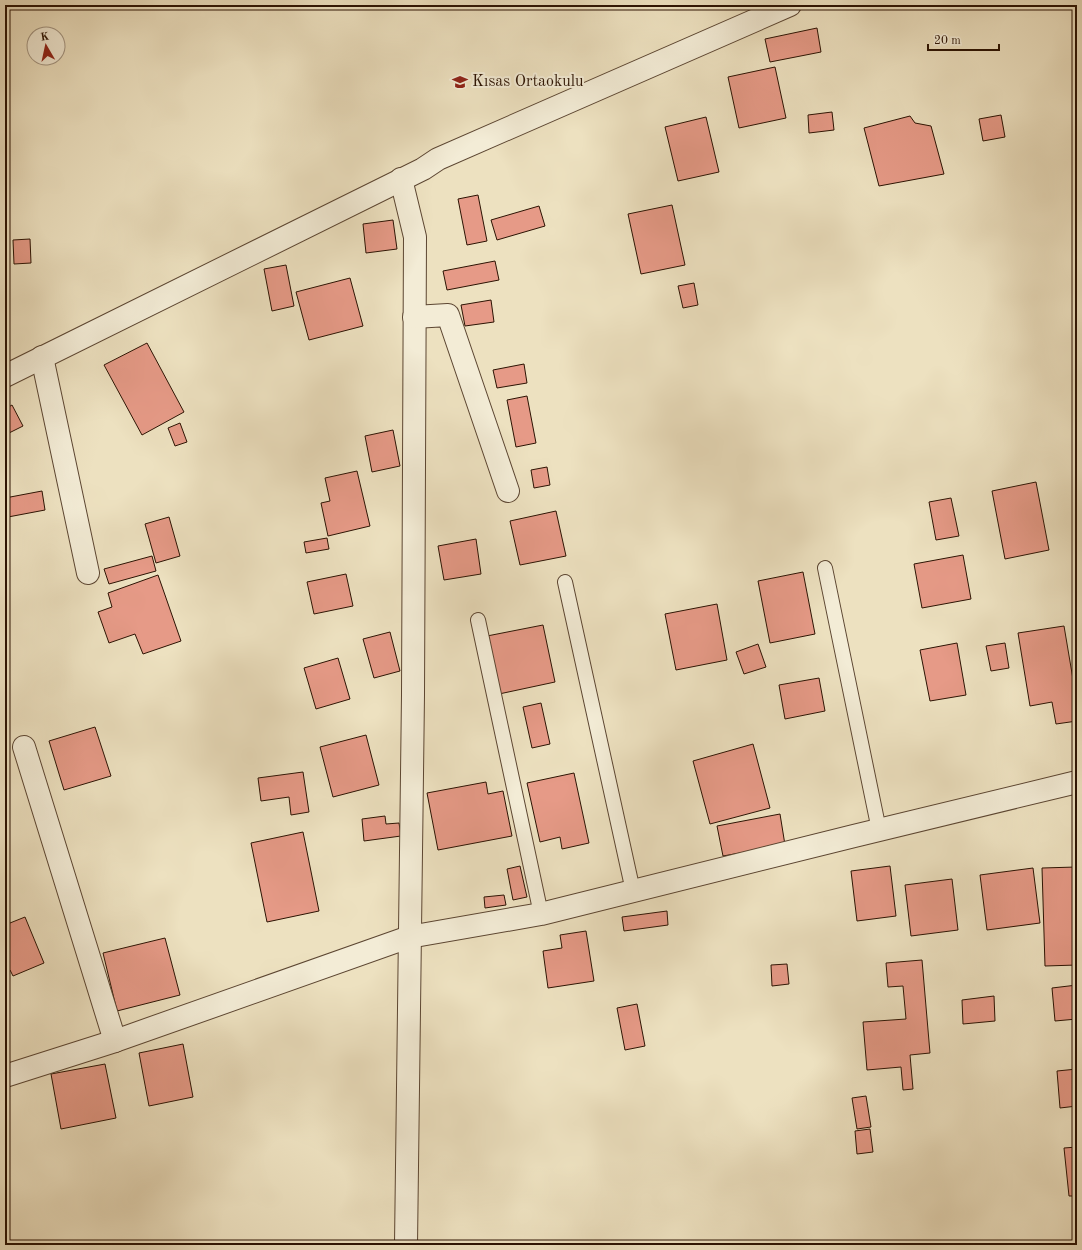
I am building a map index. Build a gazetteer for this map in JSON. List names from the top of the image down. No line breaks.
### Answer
{"places":{"school or university":["Kısas Ortaokulu"]},"scale_bar":"20 m","north":"top"}
